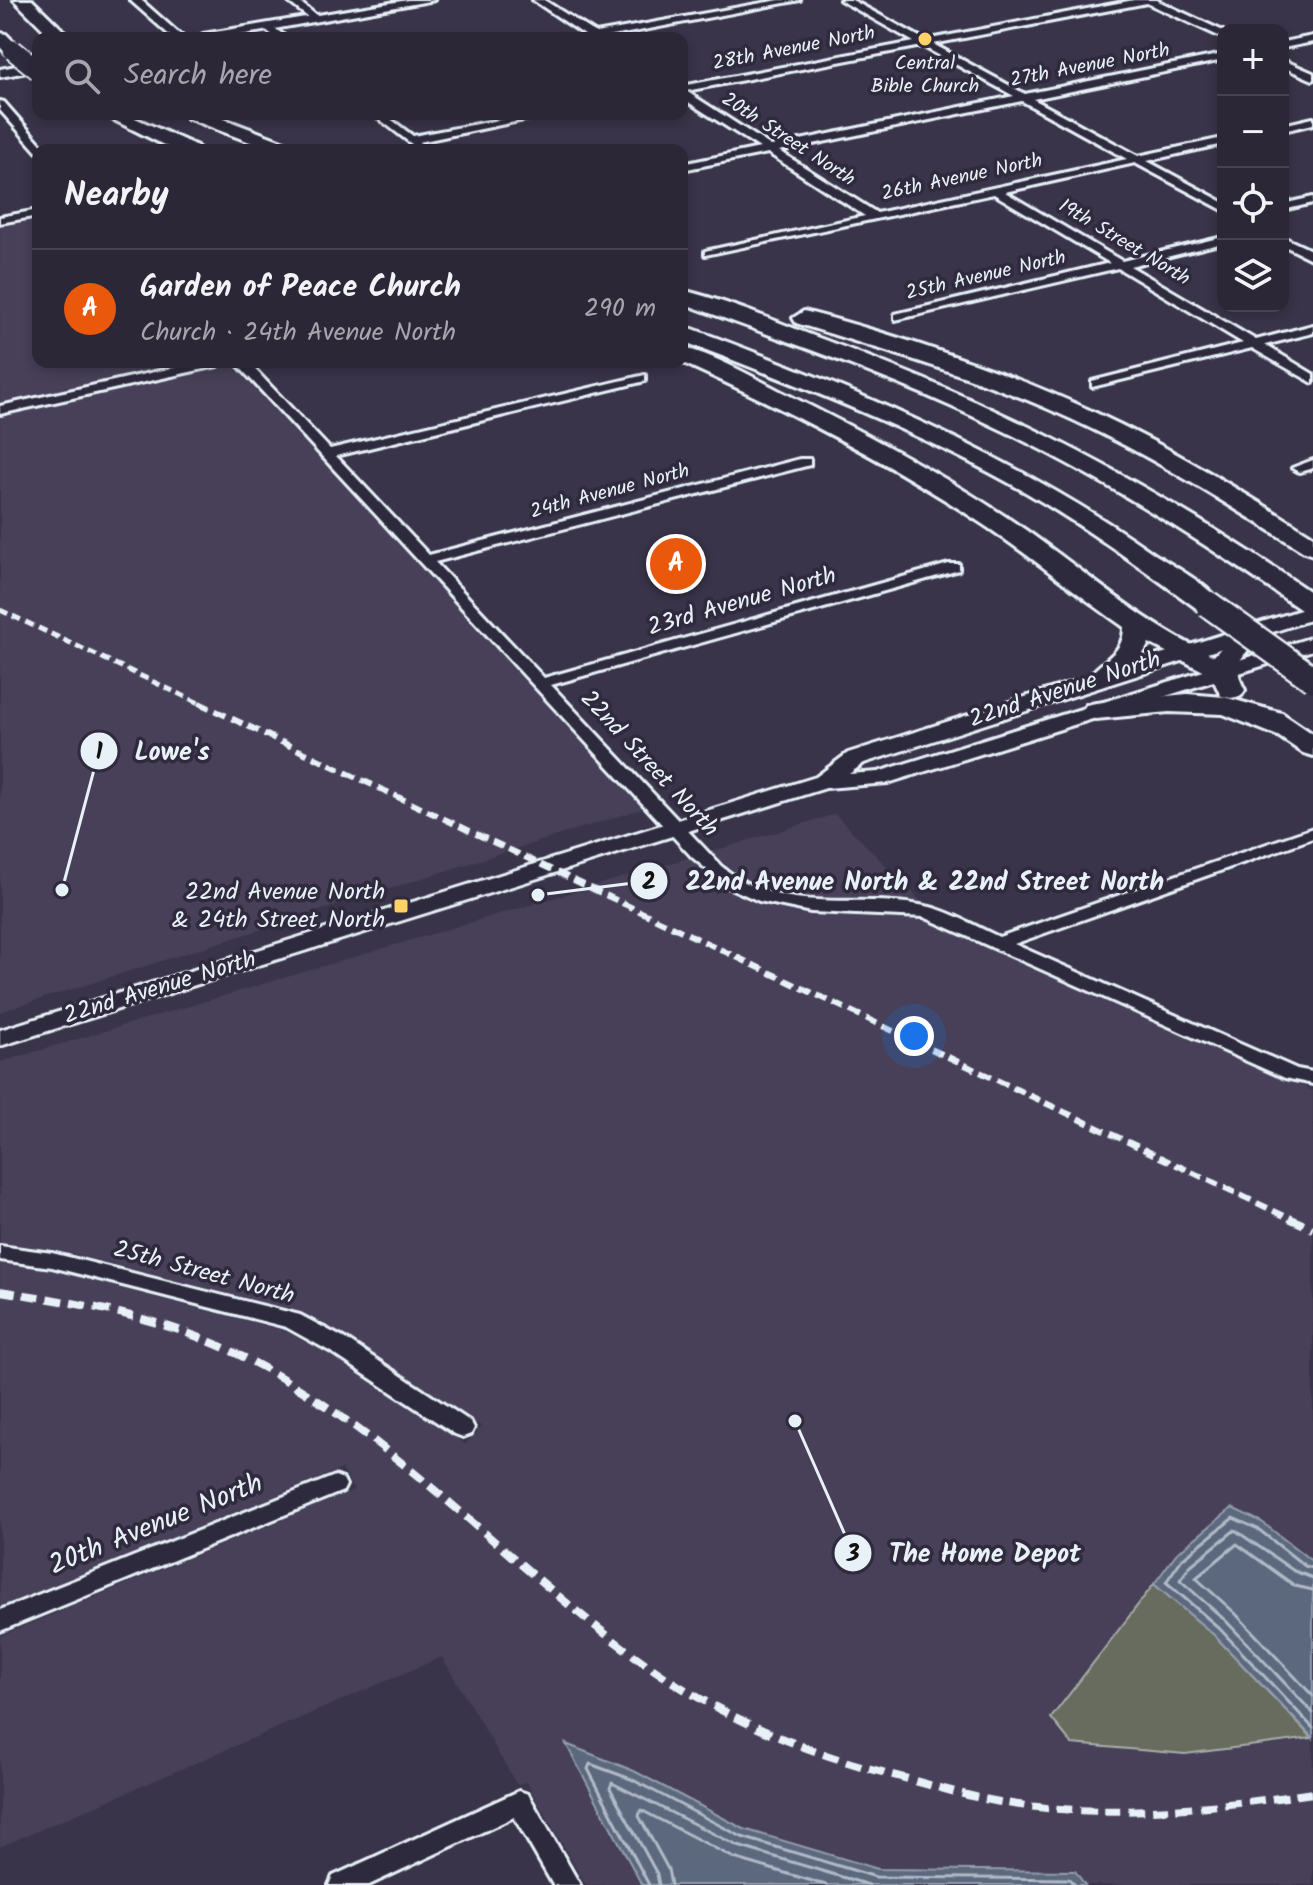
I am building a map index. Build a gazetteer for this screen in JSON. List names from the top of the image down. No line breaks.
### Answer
{"streets":{"main road":["22nd Avenue North"],"street":["28th Avenue North","27th Avenue North","20th Street North","26th Avenue North","19th Street North","25th Avenue North","24th Avenue North","23rd Avenue North","22nd Street North","25th Street North","20th Avenue North"]},"crossings":[["27th Avenue North","20th Street North"],["20th Street North","26th Avenue North"],["26th Avenue North","19th Street North"],["19th Street North","25th Avenue North"],["24th Avenue North","22nd Street North"],["23rd Avenue North","22nd Street North"],["22nd Avenue North","22nd Street North"]],"places":{"other":["Central Bible Church","Lowe's","22nd Avenue North & 22nd Street North","The Home Depot"],"transit":["22nd Avenue North & 24th Street North"]},"page":{"map_buttons":["+","−"],"search":"Search here","heading":"Nearby","list":[{"mark":"A","name":"Garden of Peace Church","note":"Church · 24th Avenue North","value":"290 m"}],"pins":"A"}}
